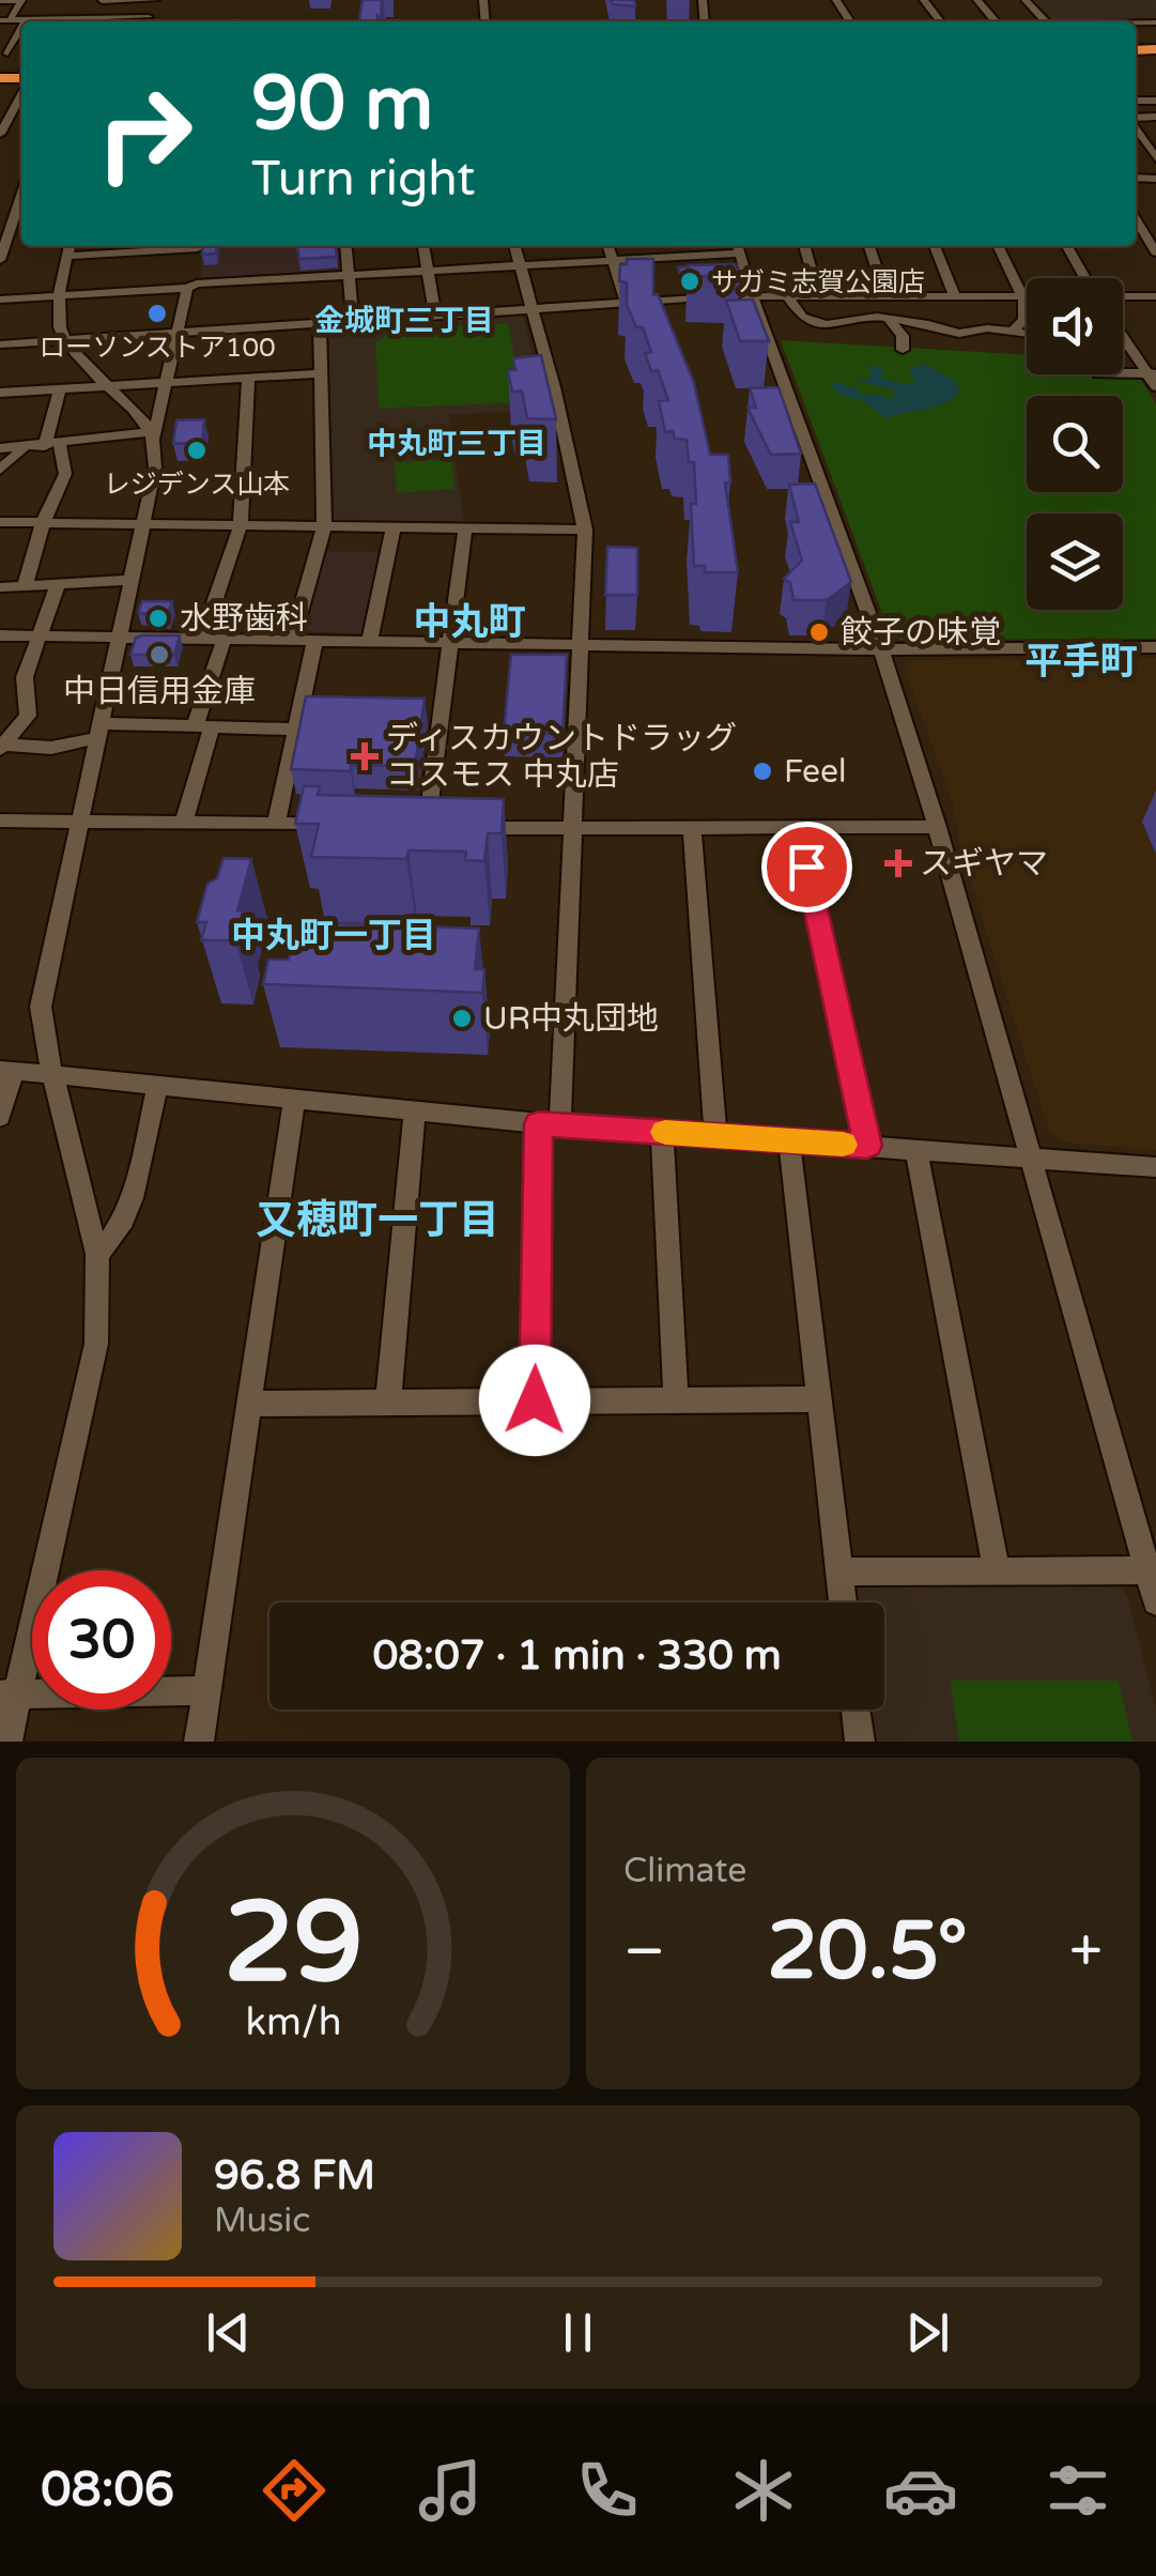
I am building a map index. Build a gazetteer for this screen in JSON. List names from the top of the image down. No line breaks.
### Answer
{"districts":["金城町三丁目","中丸町三丁目","中丸町","平手町","中丸町一丁目","又穂町一丁目"],"places":{"other":["サガミ志賀公園店","ローソンストア100","レジデンス山本","水野歯科","餃子の味覚","中日信用金庫","Feel","UR中丸団地"],"health":["ディスカウントドラッグ コスモス 中丸店","スギヤマ"]},"page":{"turn":["90 m","Turn right"],"limit":"30","trip":"08:07 · 1 min · 330 m","tile":"Climate","heat":["−","20.5°","+"],"song":["96.8 FM","Music"],"tabs":"08:06","gauge":["29","km/h"]}}
